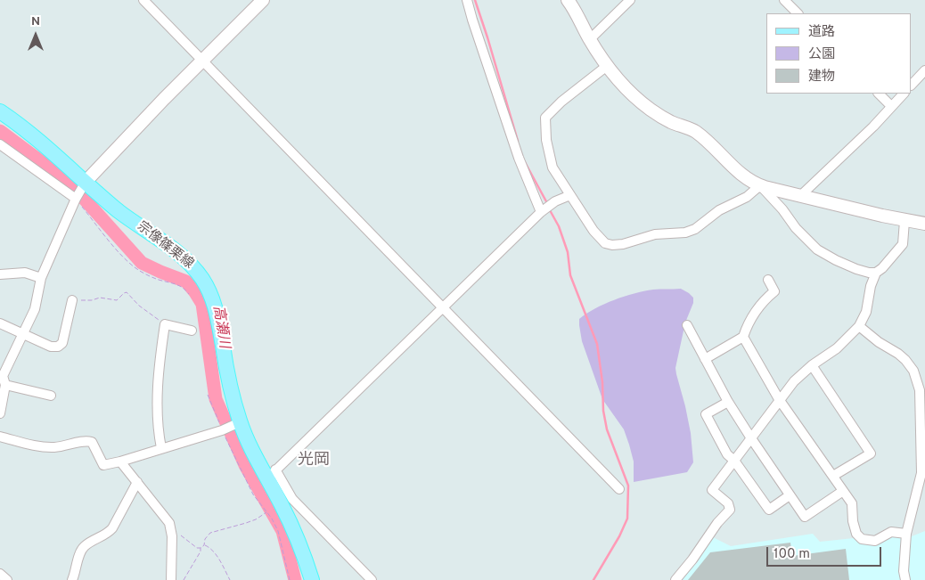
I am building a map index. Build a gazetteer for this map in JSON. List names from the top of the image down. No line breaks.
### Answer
{"streets":{"main road":["宗像篠栗線"]},"districts":["光岡"],"water":["高瀬川"],"legend":["道路","公園","建物"],"scale_bar":"100 m","north":"top"}
